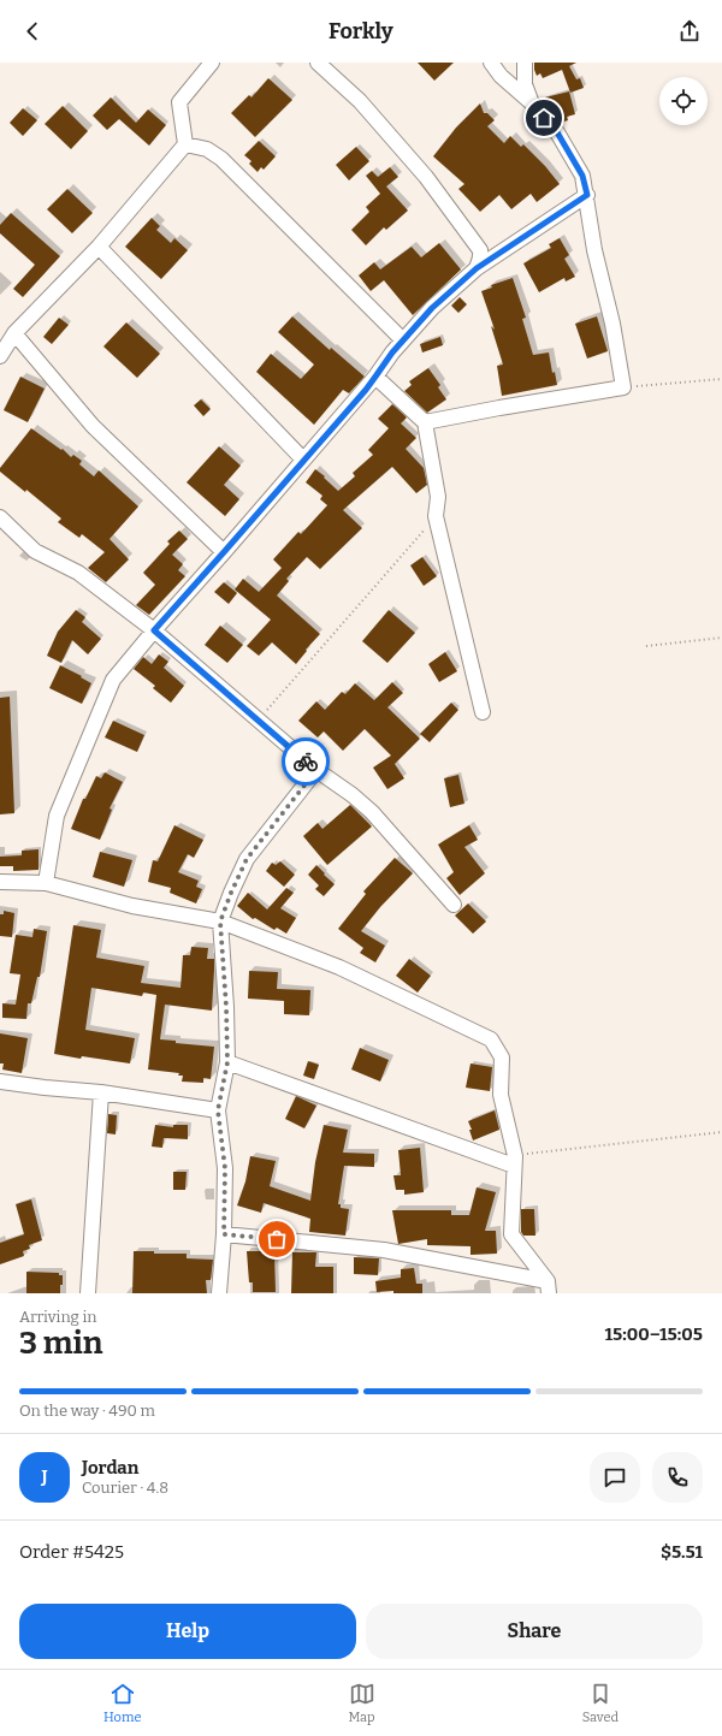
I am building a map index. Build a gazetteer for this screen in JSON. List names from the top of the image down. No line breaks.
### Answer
{"page":{"header":"Forkly","heading":["3 min","Arriving in","15:00–15:05"],"panel":["Jordan","Courier · 4.8","Order #5425","$5.51"],"bar":"On the way · 490 m","round":"J","buttons":["Help","Share"],"tabs":["Home","Map","Saved"]}}
